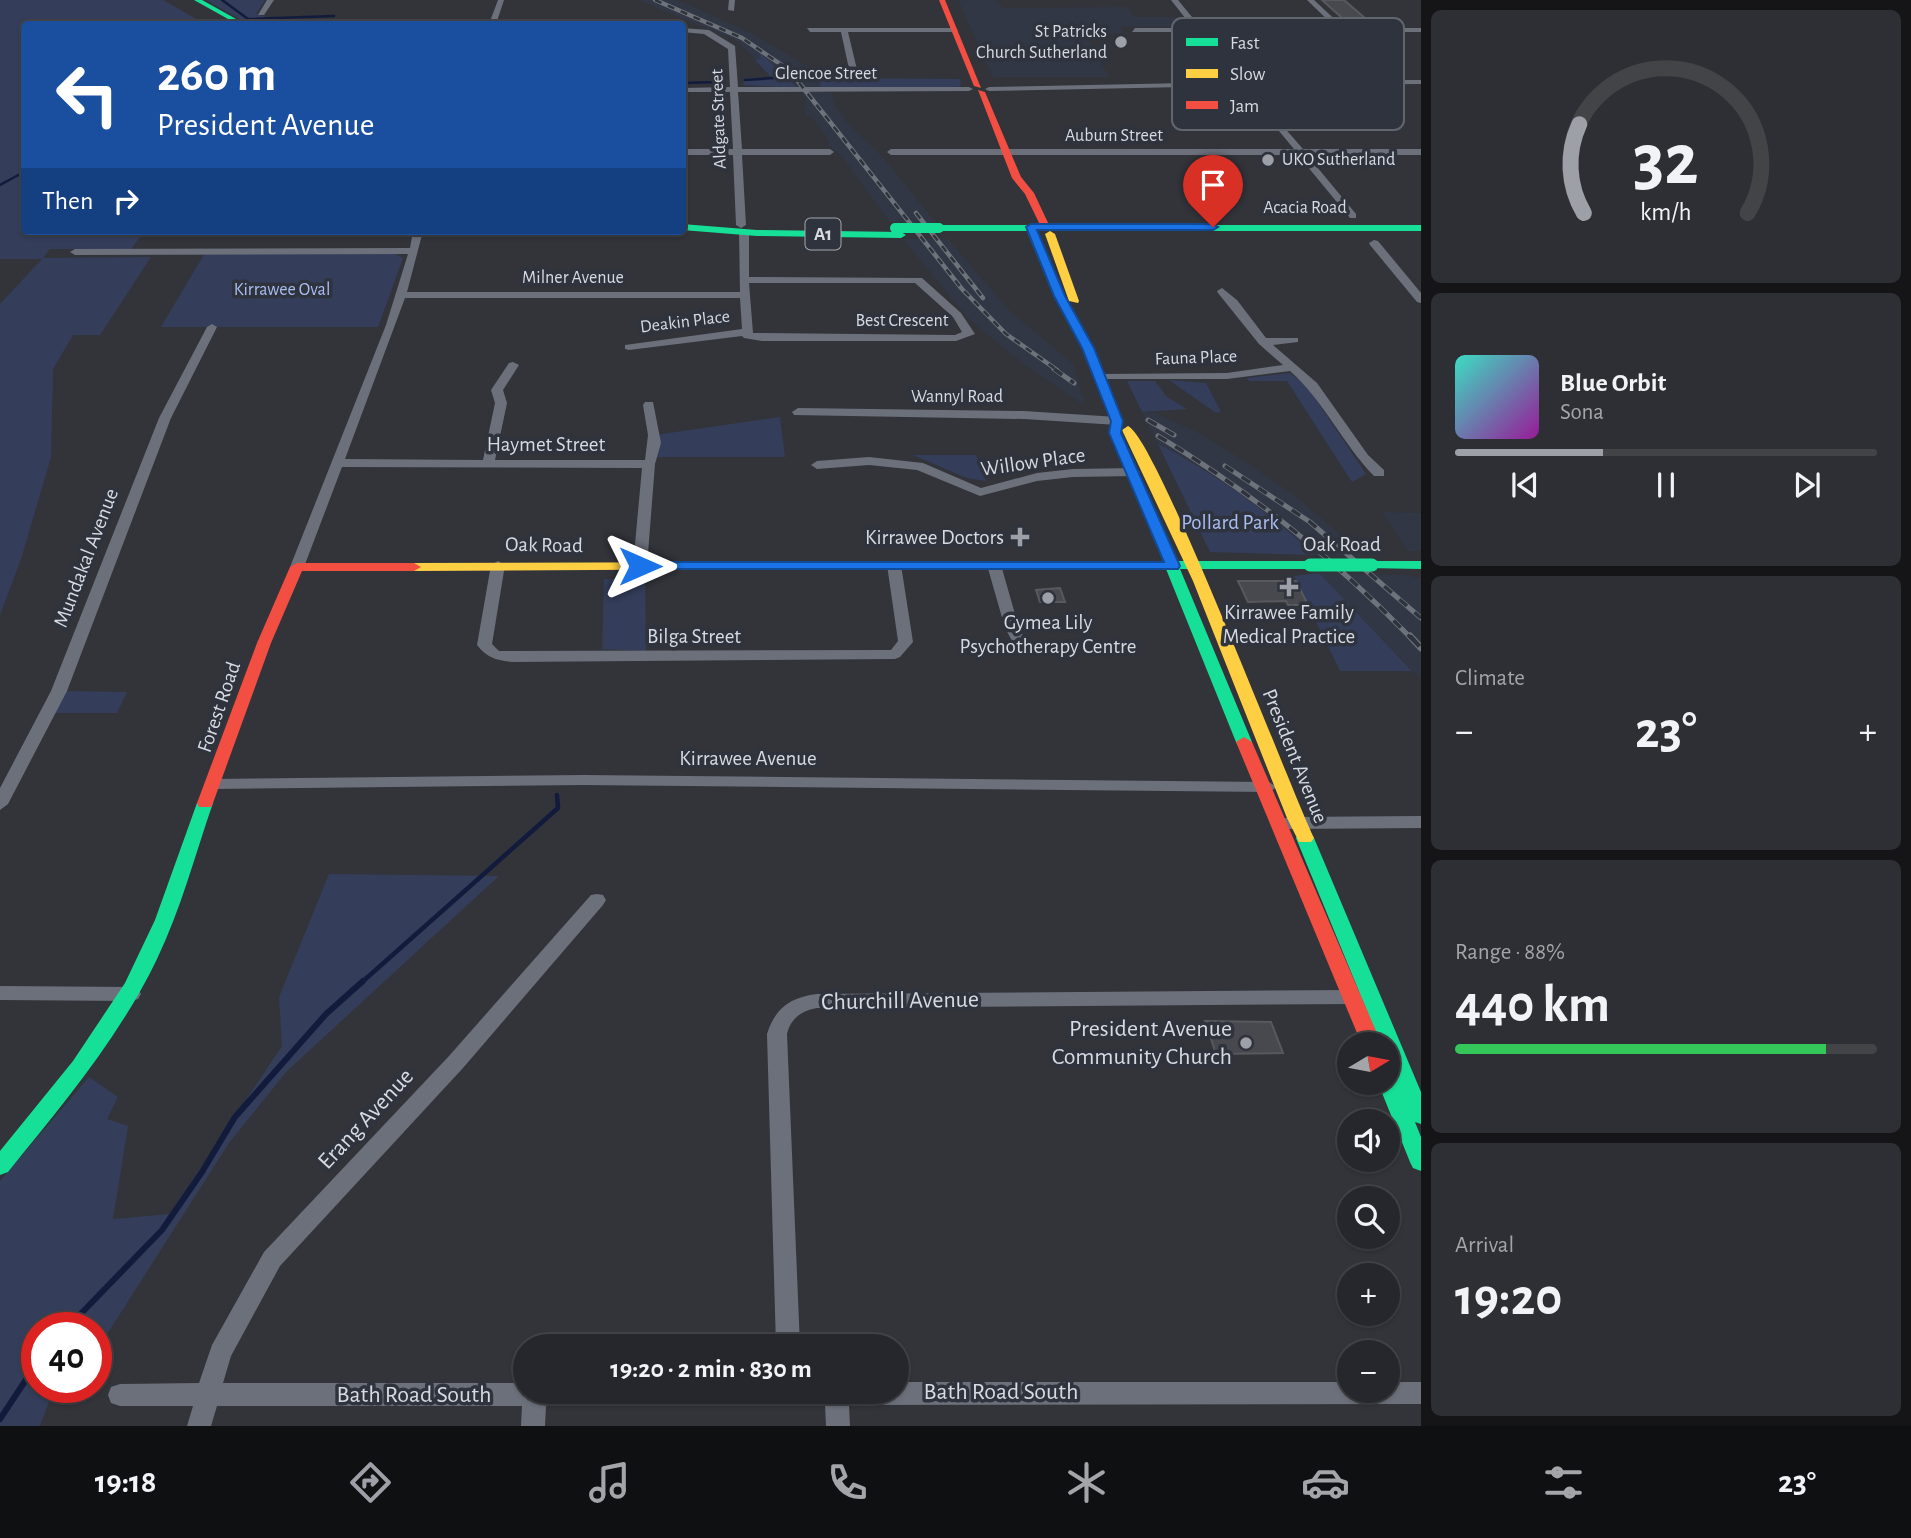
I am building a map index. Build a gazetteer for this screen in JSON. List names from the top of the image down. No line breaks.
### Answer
{"streets":{"main road":["Acacia Road","A1","Oak Road","Forest Road","President Avenue"],"street":["Glencoe Street","Aldgate Street","Auburn Street","Milner Avenue","Best Crescent","Deakin Place","Fauna Place","Wannyl Road","Haymet Street","Willow Place","Mundakal Avenue","Bilga Street","Kirrawee Avenue","Churchill Avenue","Erang Avenue","Bath Road South"]},"crossings":[["Glencoe Street","Aldgate Street"],["Glencoe Street","President Avenue"],["Aldgate Street","Acacia Road"],["Aldgate Street","A1"],["Aldgate Street","Milner Avenue"],["Aldgate Street","Best Crescent"],["Aldgate Street","Deakin Place"],["Auburn Street","President Avenue"],["Acacia Road","A1"],["Acacia Road","President Avenue"],["Milner Avenue","Forest Road"],["Best Crescent","Deakin Place"],["Fauna Place","President Avenue"],["Wannyl Road","President Avenue"],["Haymet Street","Forest Road"],["Willow Place","President Avenue"],["Oak Road","Bilga Street"],["Oak Road","Forest Road"],["Oak Road","President Avenue"],["Forest Road","Kirrawee Avenue"],["President Avenue","Kirrawee Avenue"],["President Avenue","Churchill Avenue"],["Erang Avenue","Bath Road South"]],"parks":["Kirrawee Oval","Pollard Park"],"places":{"other":["St Patricks Church Sutherland","UKO Sutherland","Gymea Lily Psychotherapy Centre","President Avenue Community Church"],"health":["Kirrawee Doctors","Kirrawee Family Medical Practice"]},"legend":["Fast","Slow","Jam"],"north":"right","page":{"turn":["260 m","President Avenue"],"then":"Then","song":["Blue Orbit","Sona"],"tile":["Climate",["Range · 88%","440 km"],["Arrival","19:20"]],"heat":["−","23°","+"],"map_buttons":["+","−"],"limit":"40","trip":"19:20 · 2 min · 830 m","tabs":["19:18","23°"],"gauge":["32","km/h"]}}
